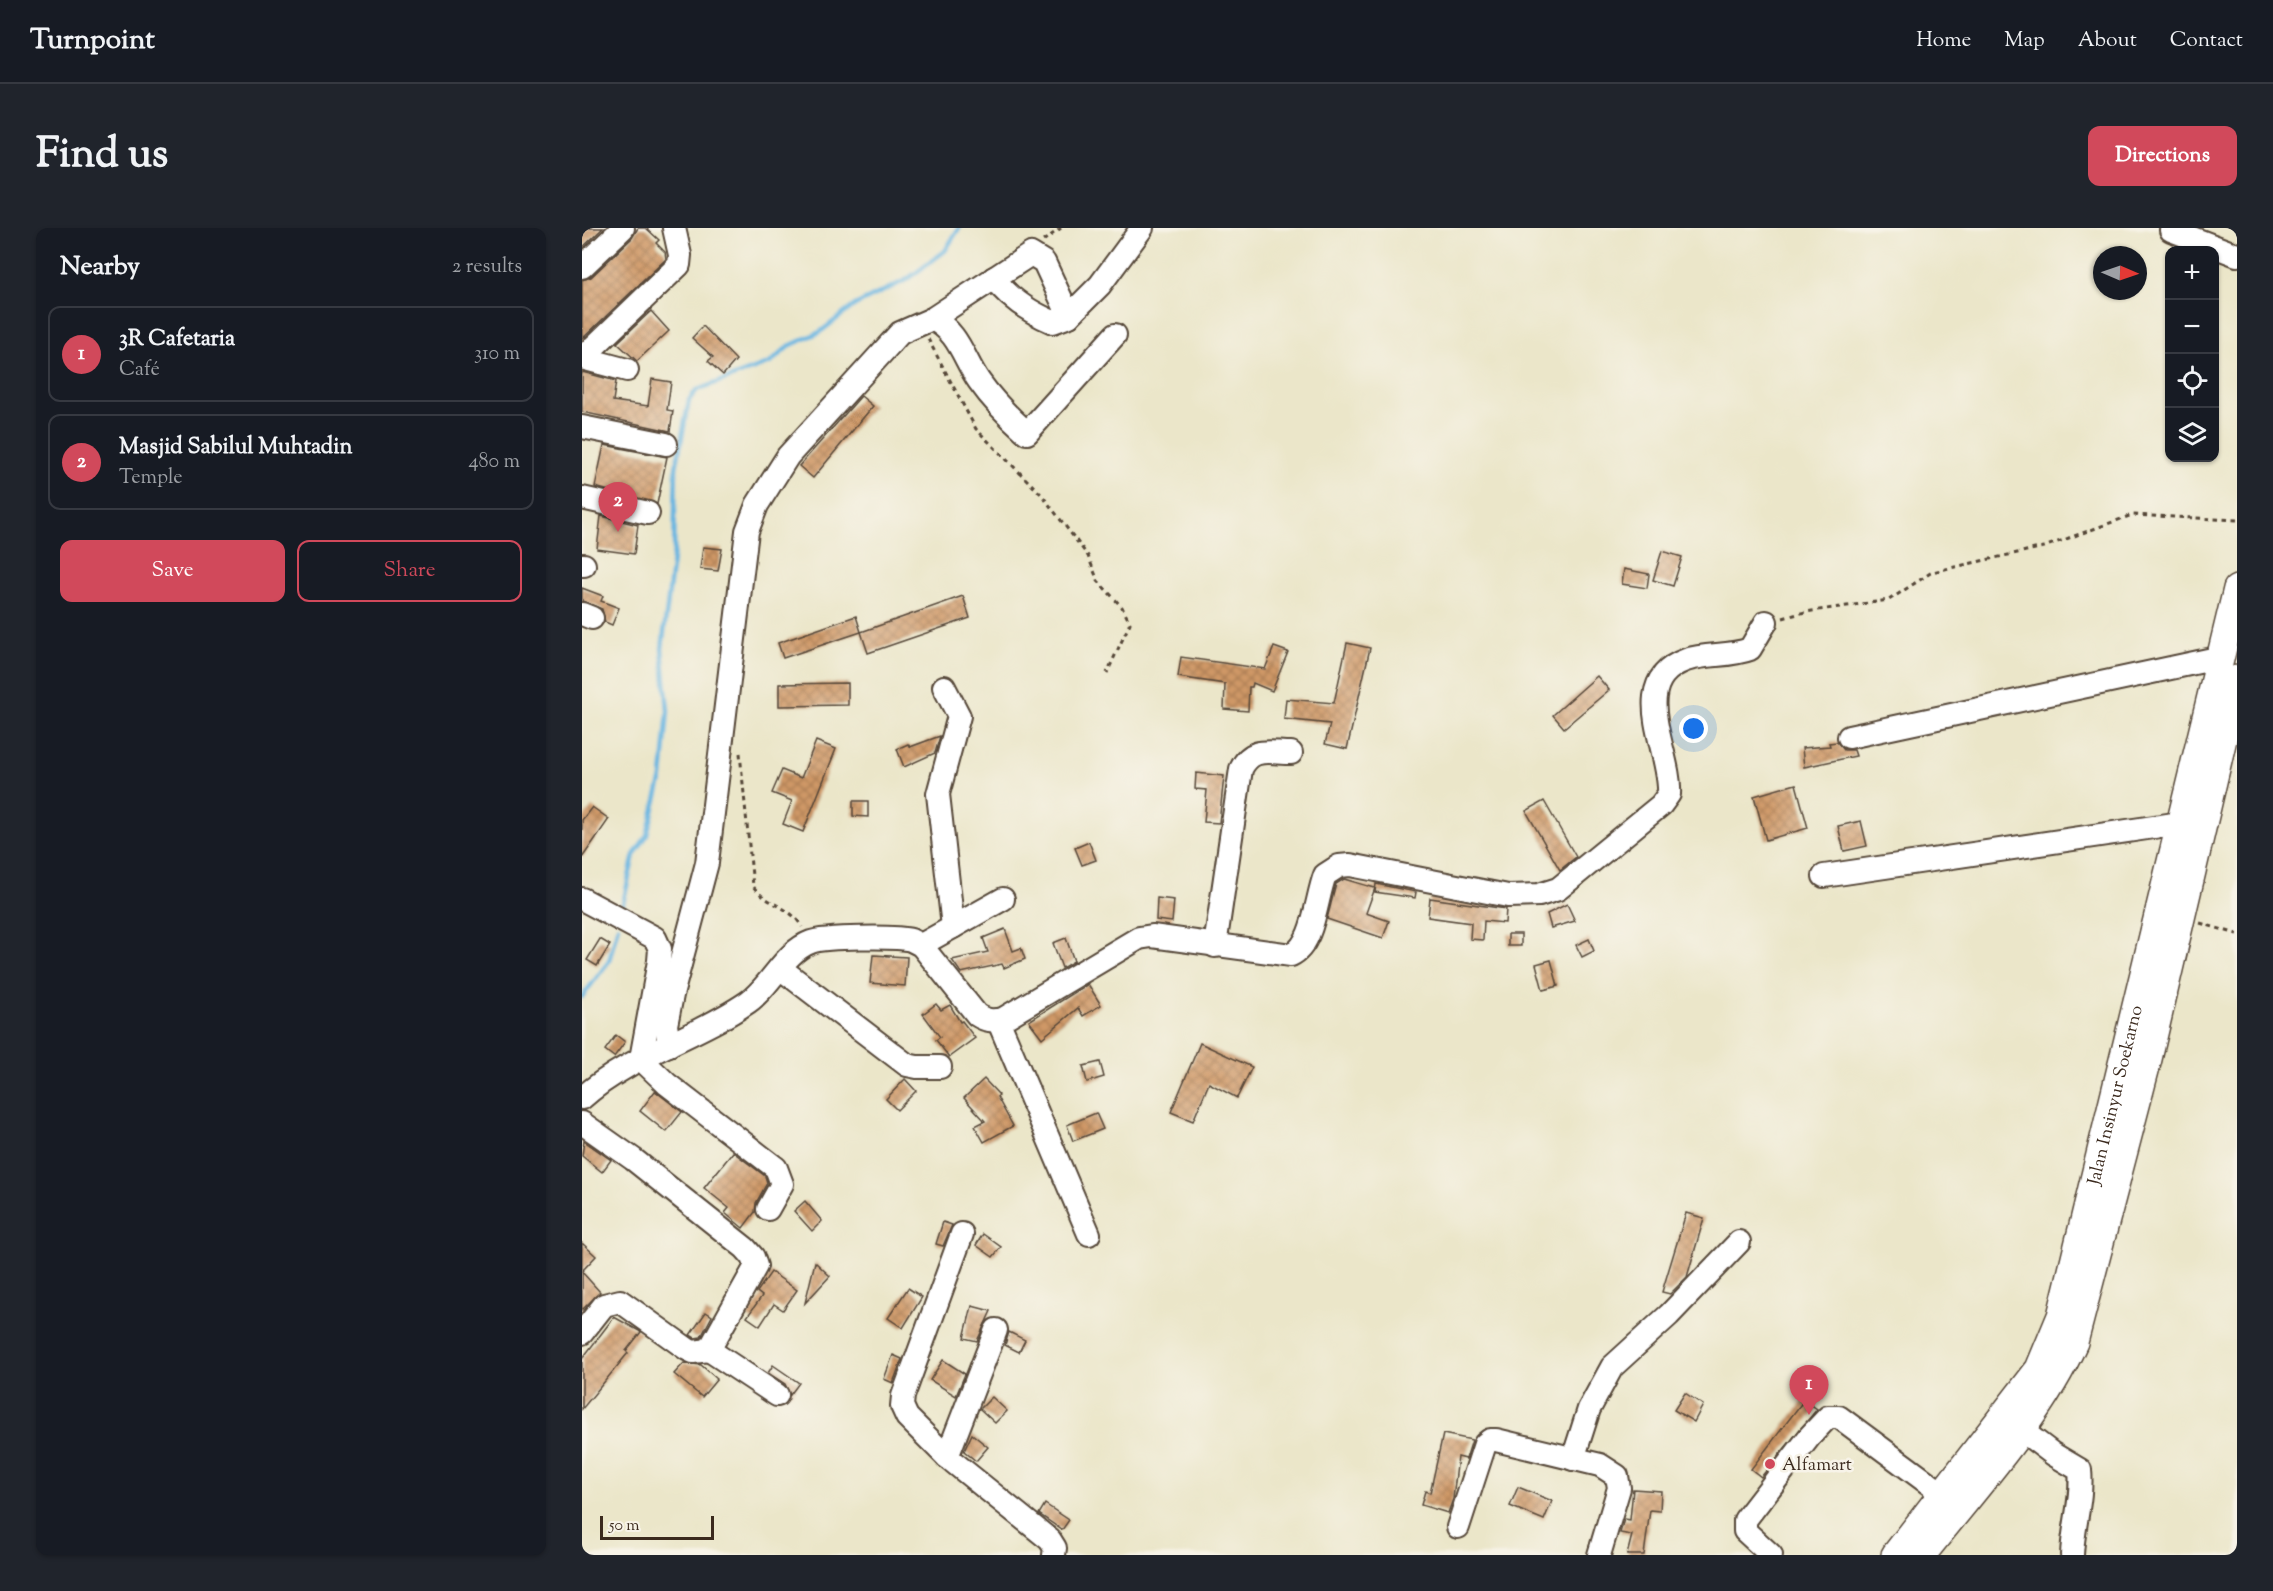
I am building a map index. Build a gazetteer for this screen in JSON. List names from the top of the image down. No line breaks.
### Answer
{"streets":{"main road":["Jalan Insinyur Soekarno"]},"places":["Alfamart"],"scale_bar":"50 m","north":"right","page":{"header":"Turnpoint","nav":["Home","Map","About","Contact"],"title":"Find us","buttons":["Directions",["Save","Share"]],"heading":["Nearby","2 results"],"map_buttons":["+","−"],"list":[{"mark":"1","name":"3R Cafetaria","note":"Café","value":"310 m"},{"mark":"2","name":"Masjid Sabilul Muhtadin","note":"Temple","value":"480 m"}],"pins":["2","1"],"scale":"50 m"}}
